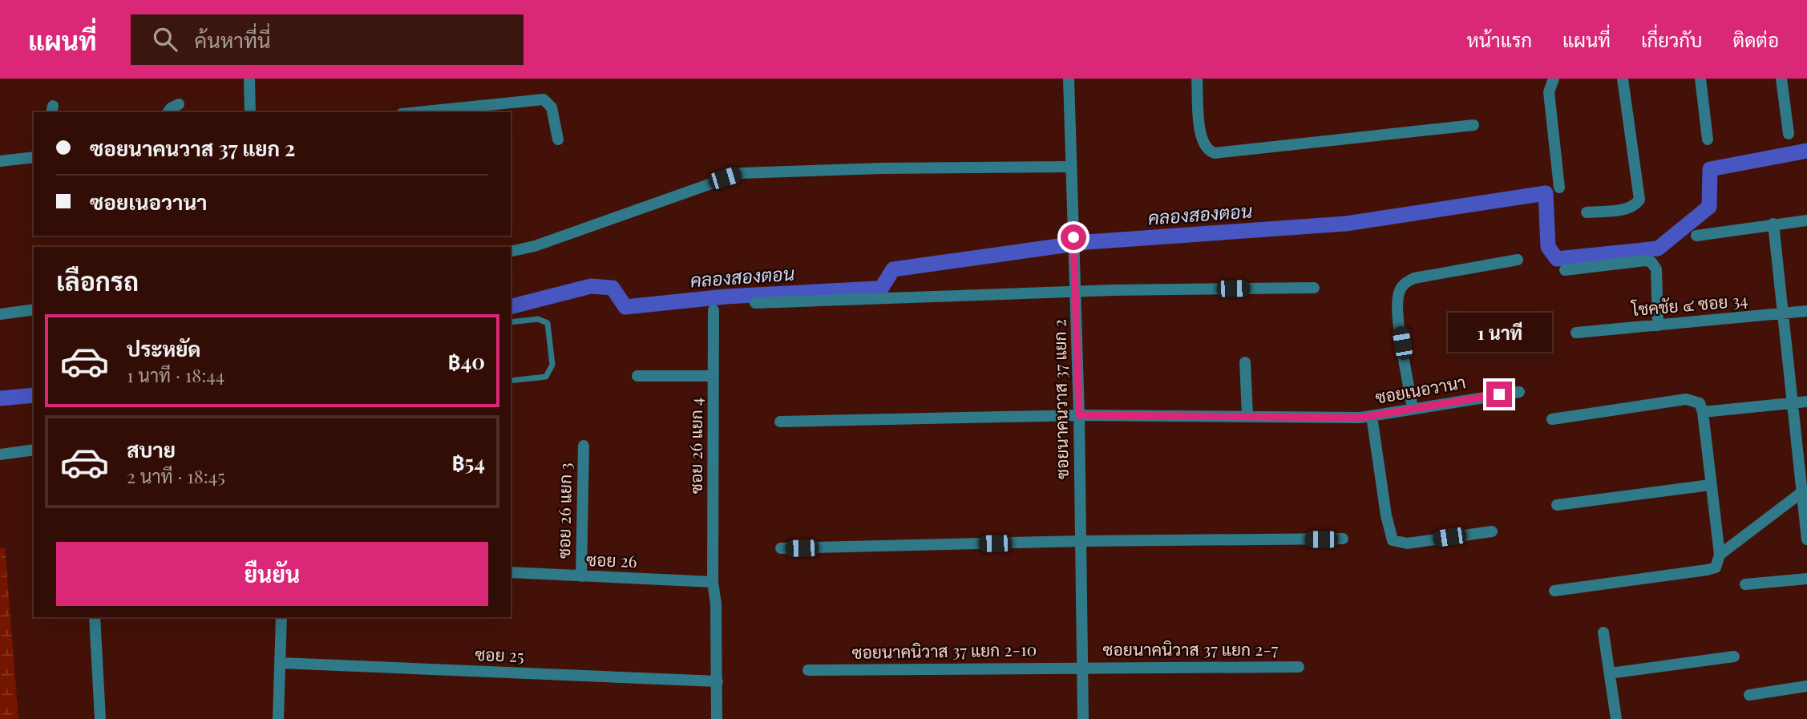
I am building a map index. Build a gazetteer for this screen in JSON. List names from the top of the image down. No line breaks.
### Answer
{"streets":{"street":["โชคชัย ๔ ซอย 34","ซอยเนอวานา","ซอยนาคนวาส 37 แยก 2","ซอย 26 แยก 4","ซอย 26 แยก 3","ซอย 26","ซอยนาคนิวาส 37 แยก 2-7","ซอยนาคนิวาส 37 แยก 2-10","ซอย 25"]},"crossings":[["ซอยเนอวานา","ซอยนาคนวาส 37 แยก 2"],["ซอยนาคนวาส 37 แยก 2","ซอยนาคนิวาส 37 แยก 2-7"],["ซอยนาคนวาส 37 แยก 2","ซอยนาคนิวาส 37 แยก 2-10"],["ซอย 26 แยก 4","ซอย 26"],["ซอย 26 แยก 4","ซอย 25"],["ซอย 26 แยก 3","ซอย 26"],["ซอยนาคนิวาส 37 แยก 2-7","ซอยนาคนิวาส 37 แยก 2-10"]],"water":["คลองสองตอน"],"page":{"header":"แผนที่","search":"ค้นหาที่นี่","nav":["หน้าแรก","แผนที่","เกี่ยวกับ","ติดต่อ"],"banner":["ซอยนาคนวาส 37 แยก 2","ซอยเนอวานา"],"heading":"เลือกรถ","bubble":"1 นาที","list":[{"name":"ประหยัด","note":"1 นาที · 18:44","value":"฿40"},{"name":"สบาย","note":"2 นาที · 18:45","value":"฿54"}],"buttons":"ยืนยัน"}}
